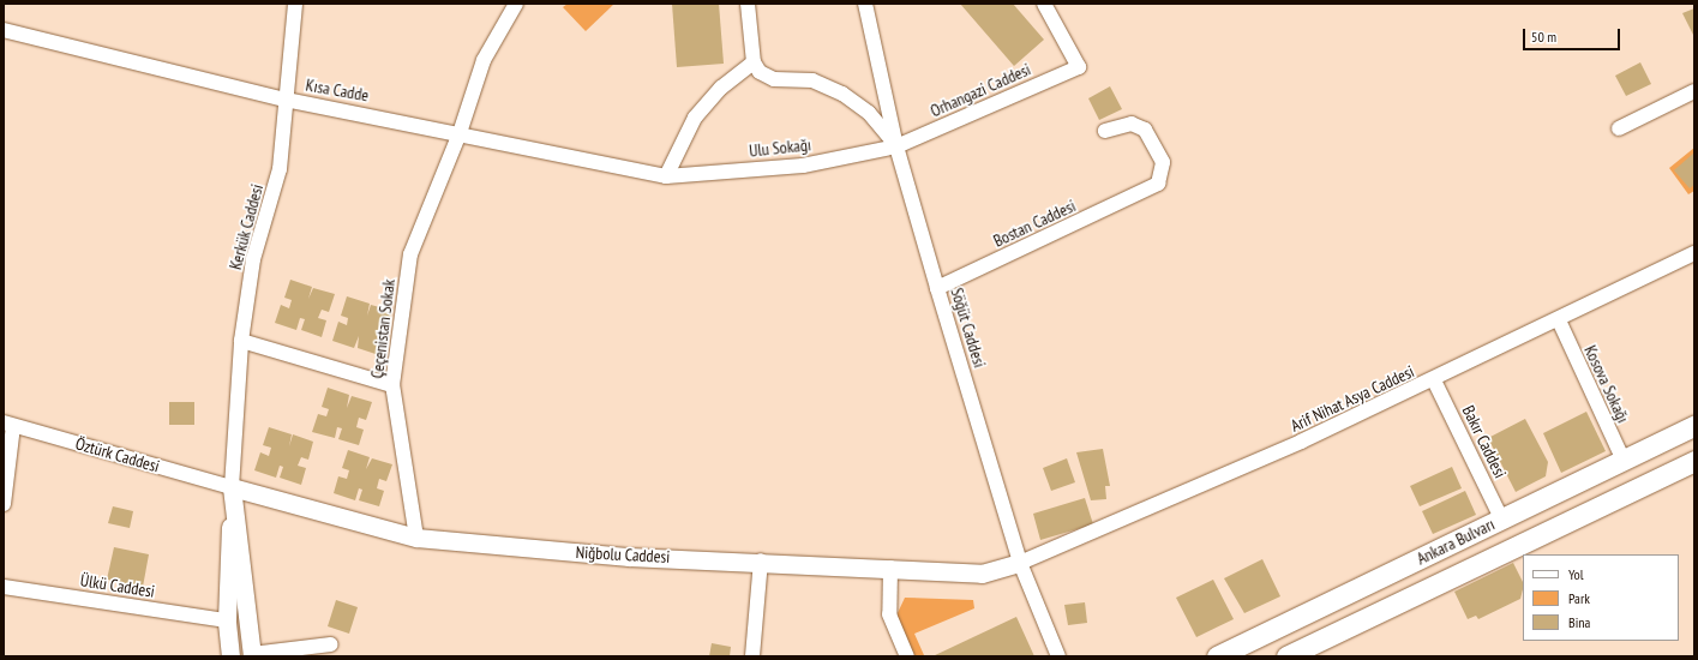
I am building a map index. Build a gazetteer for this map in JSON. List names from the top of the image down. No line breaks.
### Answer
{"streets":{"main road":["Ankara Bulvarı"],"street":["Kısa Cadde","Orhangazi Caddesi","Ulu Sokağı","Bostan Caddesi","Kerkük Caddesi","Söğüt Caddesi","Çeçenistan Sokak","Kosova Sokağı","Arif Nihat Asya Caddesi","Bakır Caddesi","Öztürk Caddesi","Niğbolu Caddesi","Ülkü Caddesi"]},"crossings":[["Kısa Cadde","Ulu Sokağı"],["Kısa Cadde","Kerkük Caddesi"],["Kısa Cadde","Çeçenistan Sokak"],["Orhangazi Caddesi","Ulu Sokağı"],["Orhangazi Caddesi","Söğüt Caddesi"],["Ulu Sokağı","Söğüt Caddesi"],["Bostan Caddesi","Söğüt Caddesi"],["Kerkük Caddesi","Öztürk Caddesi"],["Kerkük Caddesi","Niğbolu Caddesi"],["Söğüt Caddesi","Arif Nihat Asya Caddesi"],["Söğüt Caddesi","Niğbolu Caddesi"],["Çeçenistan Sokak","Niğbolu Caddesi"],["Kosova Sokağı","Arif Nihat Asya Caddesi"],["Kosova Sokağı","Ankara Bulvarı"],["Arif Nihat Asya Caddesi","Bakır Caddesi"],["Arif Nihat Asya Caddesi","Niğbolu Caddesi"],["Bakır Caddesi","Ankara Bulvarı"],["Öztürk Caddesi","Niğbolu Caddesi"]],"legend":["Yol","Park","Bina"],"scale_bar":"50 m"}
